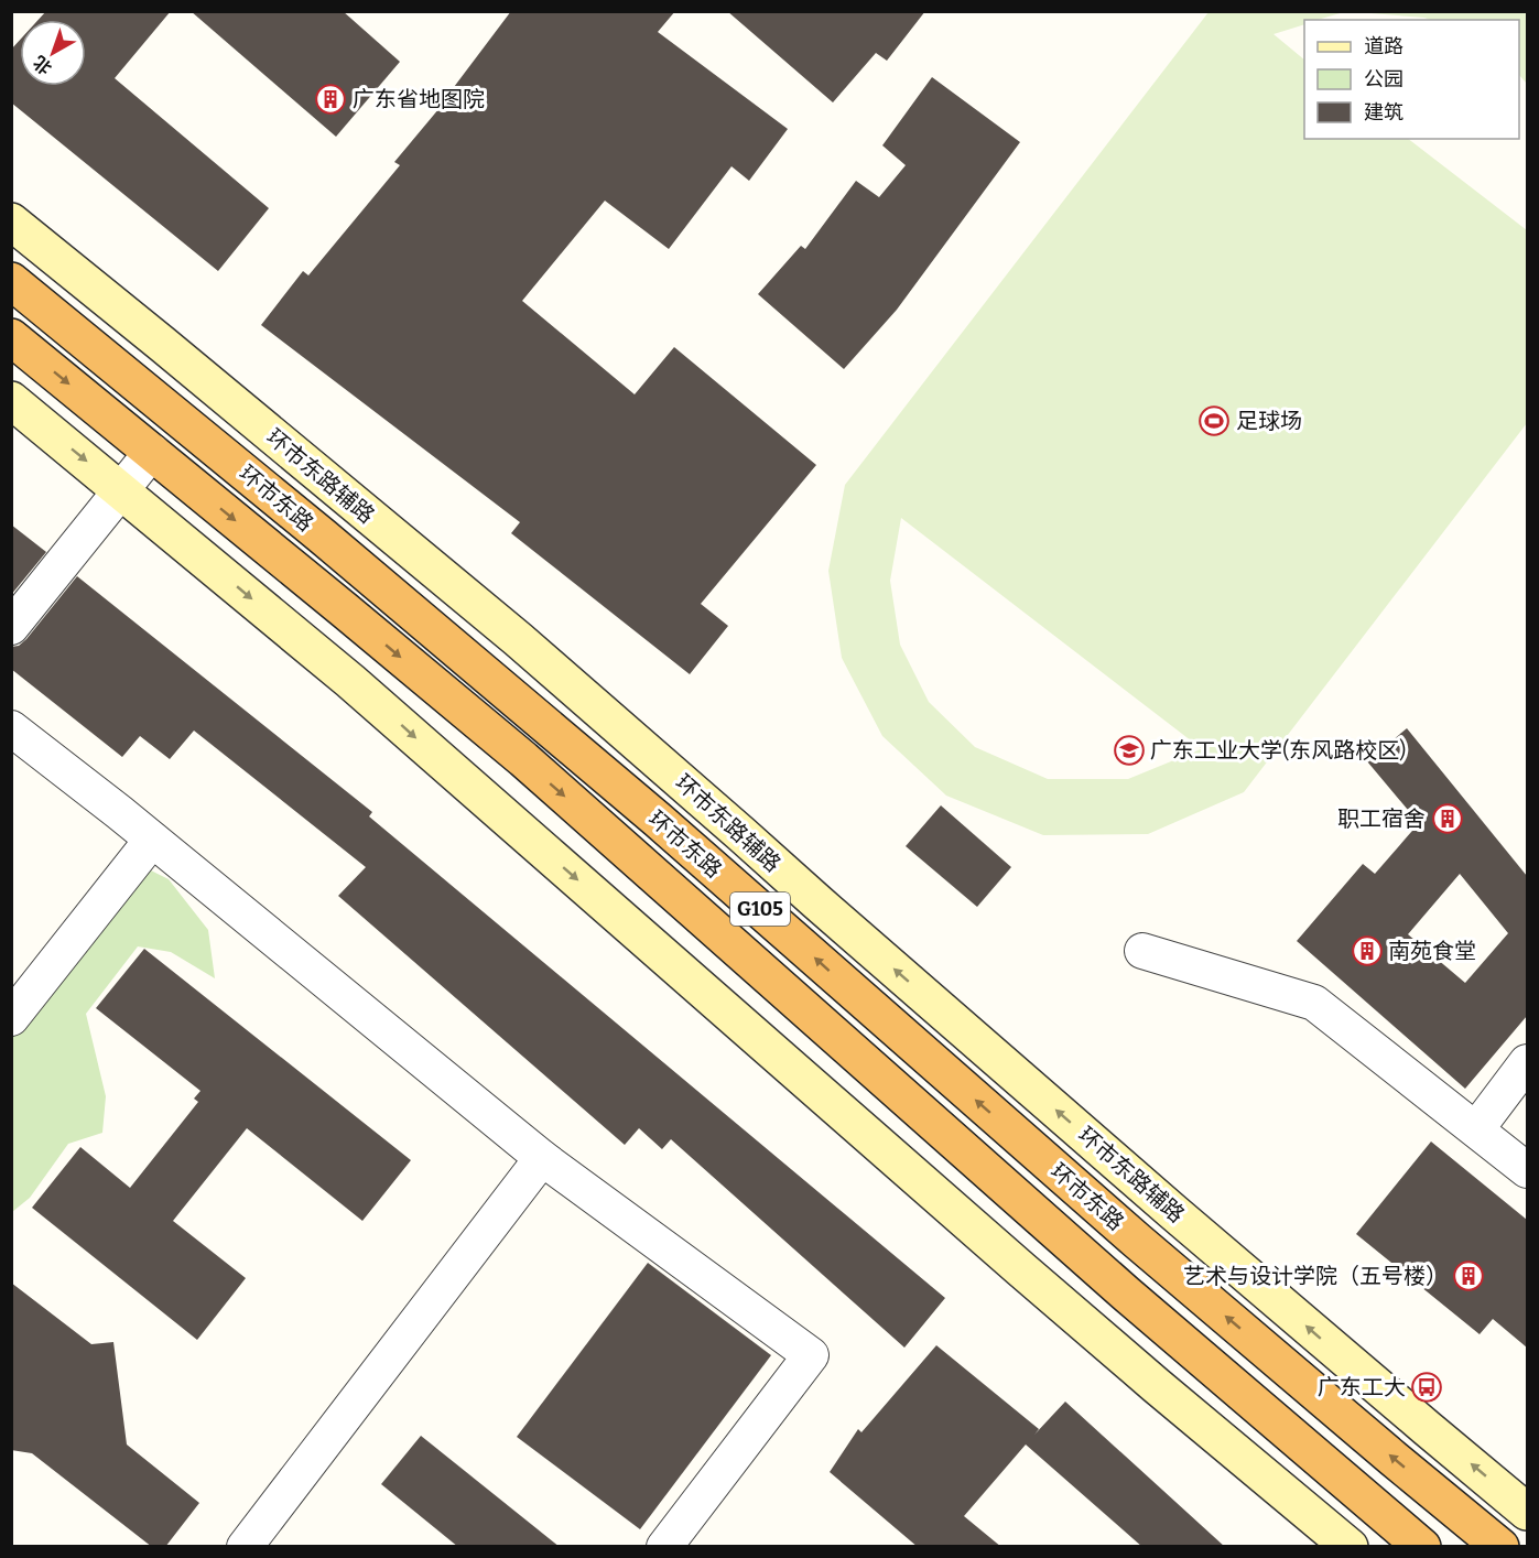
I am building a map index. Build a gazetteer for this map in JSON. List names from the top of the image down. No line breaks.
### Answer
{"streets":{"highway":["环市东路","G105"],"main road":["环市东路辅路"]},"places":{"building":["广东省地图院","职工宿舍","南苑食堂","艺术与设计学院（五号楼）"],"sports":["足球场"],"school or university":["广东工业大学(东风路校区)"],"bus stop":["广东工大"]},"legend":["道路","公园","建筑"],"north":"bottom left"}
